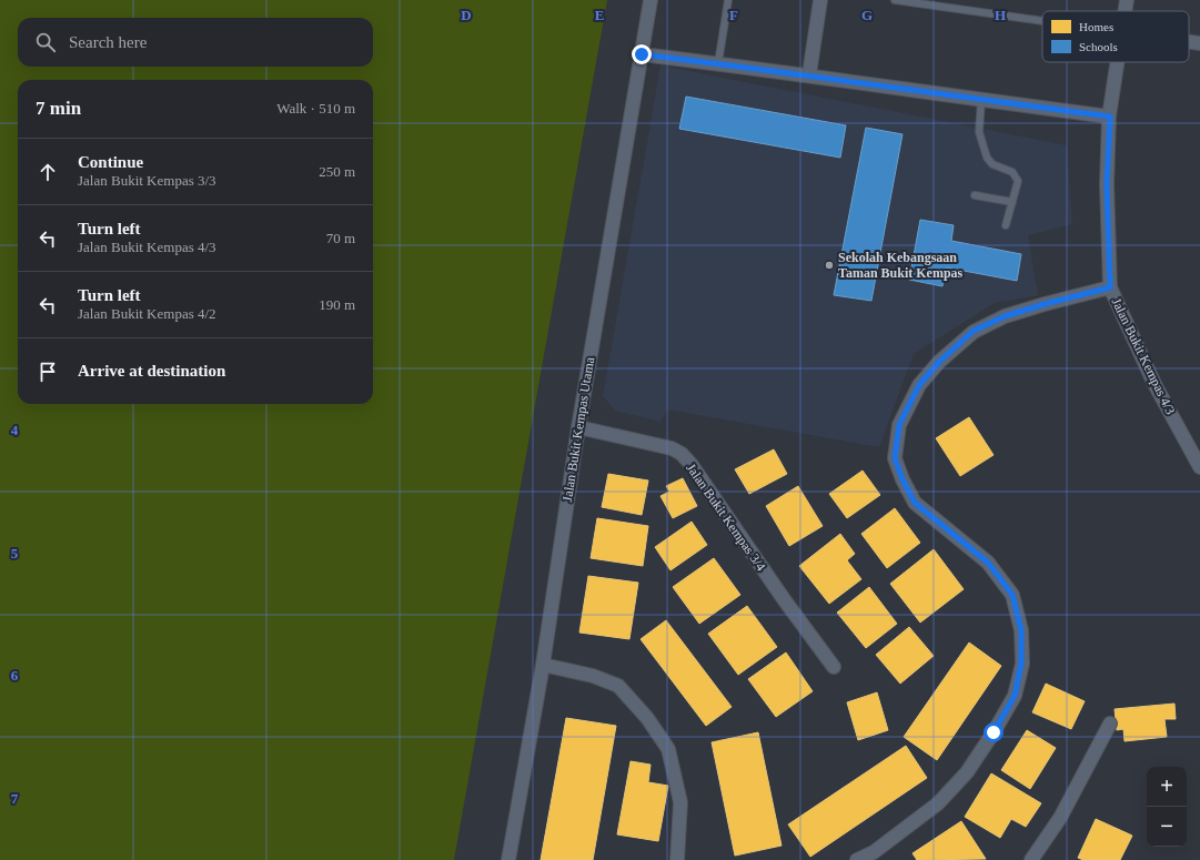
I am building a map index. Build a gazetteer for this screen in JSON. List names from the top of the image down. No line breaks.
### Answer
{"streets":{"street":["Jalan Bukit Kempas 4/3","Jalan Bukit Kempas Utama","Jalan Bukit Kempas 3/4"]},"crossings":[["Jalan Bukit Kempas Utama","Jalan Bukit Kempas 3/4"]],"places":["Sekolah Kebangsaan Taman Bukit Kempas"],"legend":["Homes","Schools"],"page":{"search":"Search here","heading":["7 min","Walk · 510 m"],"list":[["Continue","Jalan Bukit Kempas 3/3","250 m"],["Turn left","Jalan Bukit Kempas 4/3","70 m"],["Turn left","Jalan Bukit Kempas 4/2","190 m"],"Arrive at destination"],"map_buttons":["+","−"]},"grid":{"columns":["D","E","F","G","H"],"rows":["4","5","6","7"]}}
